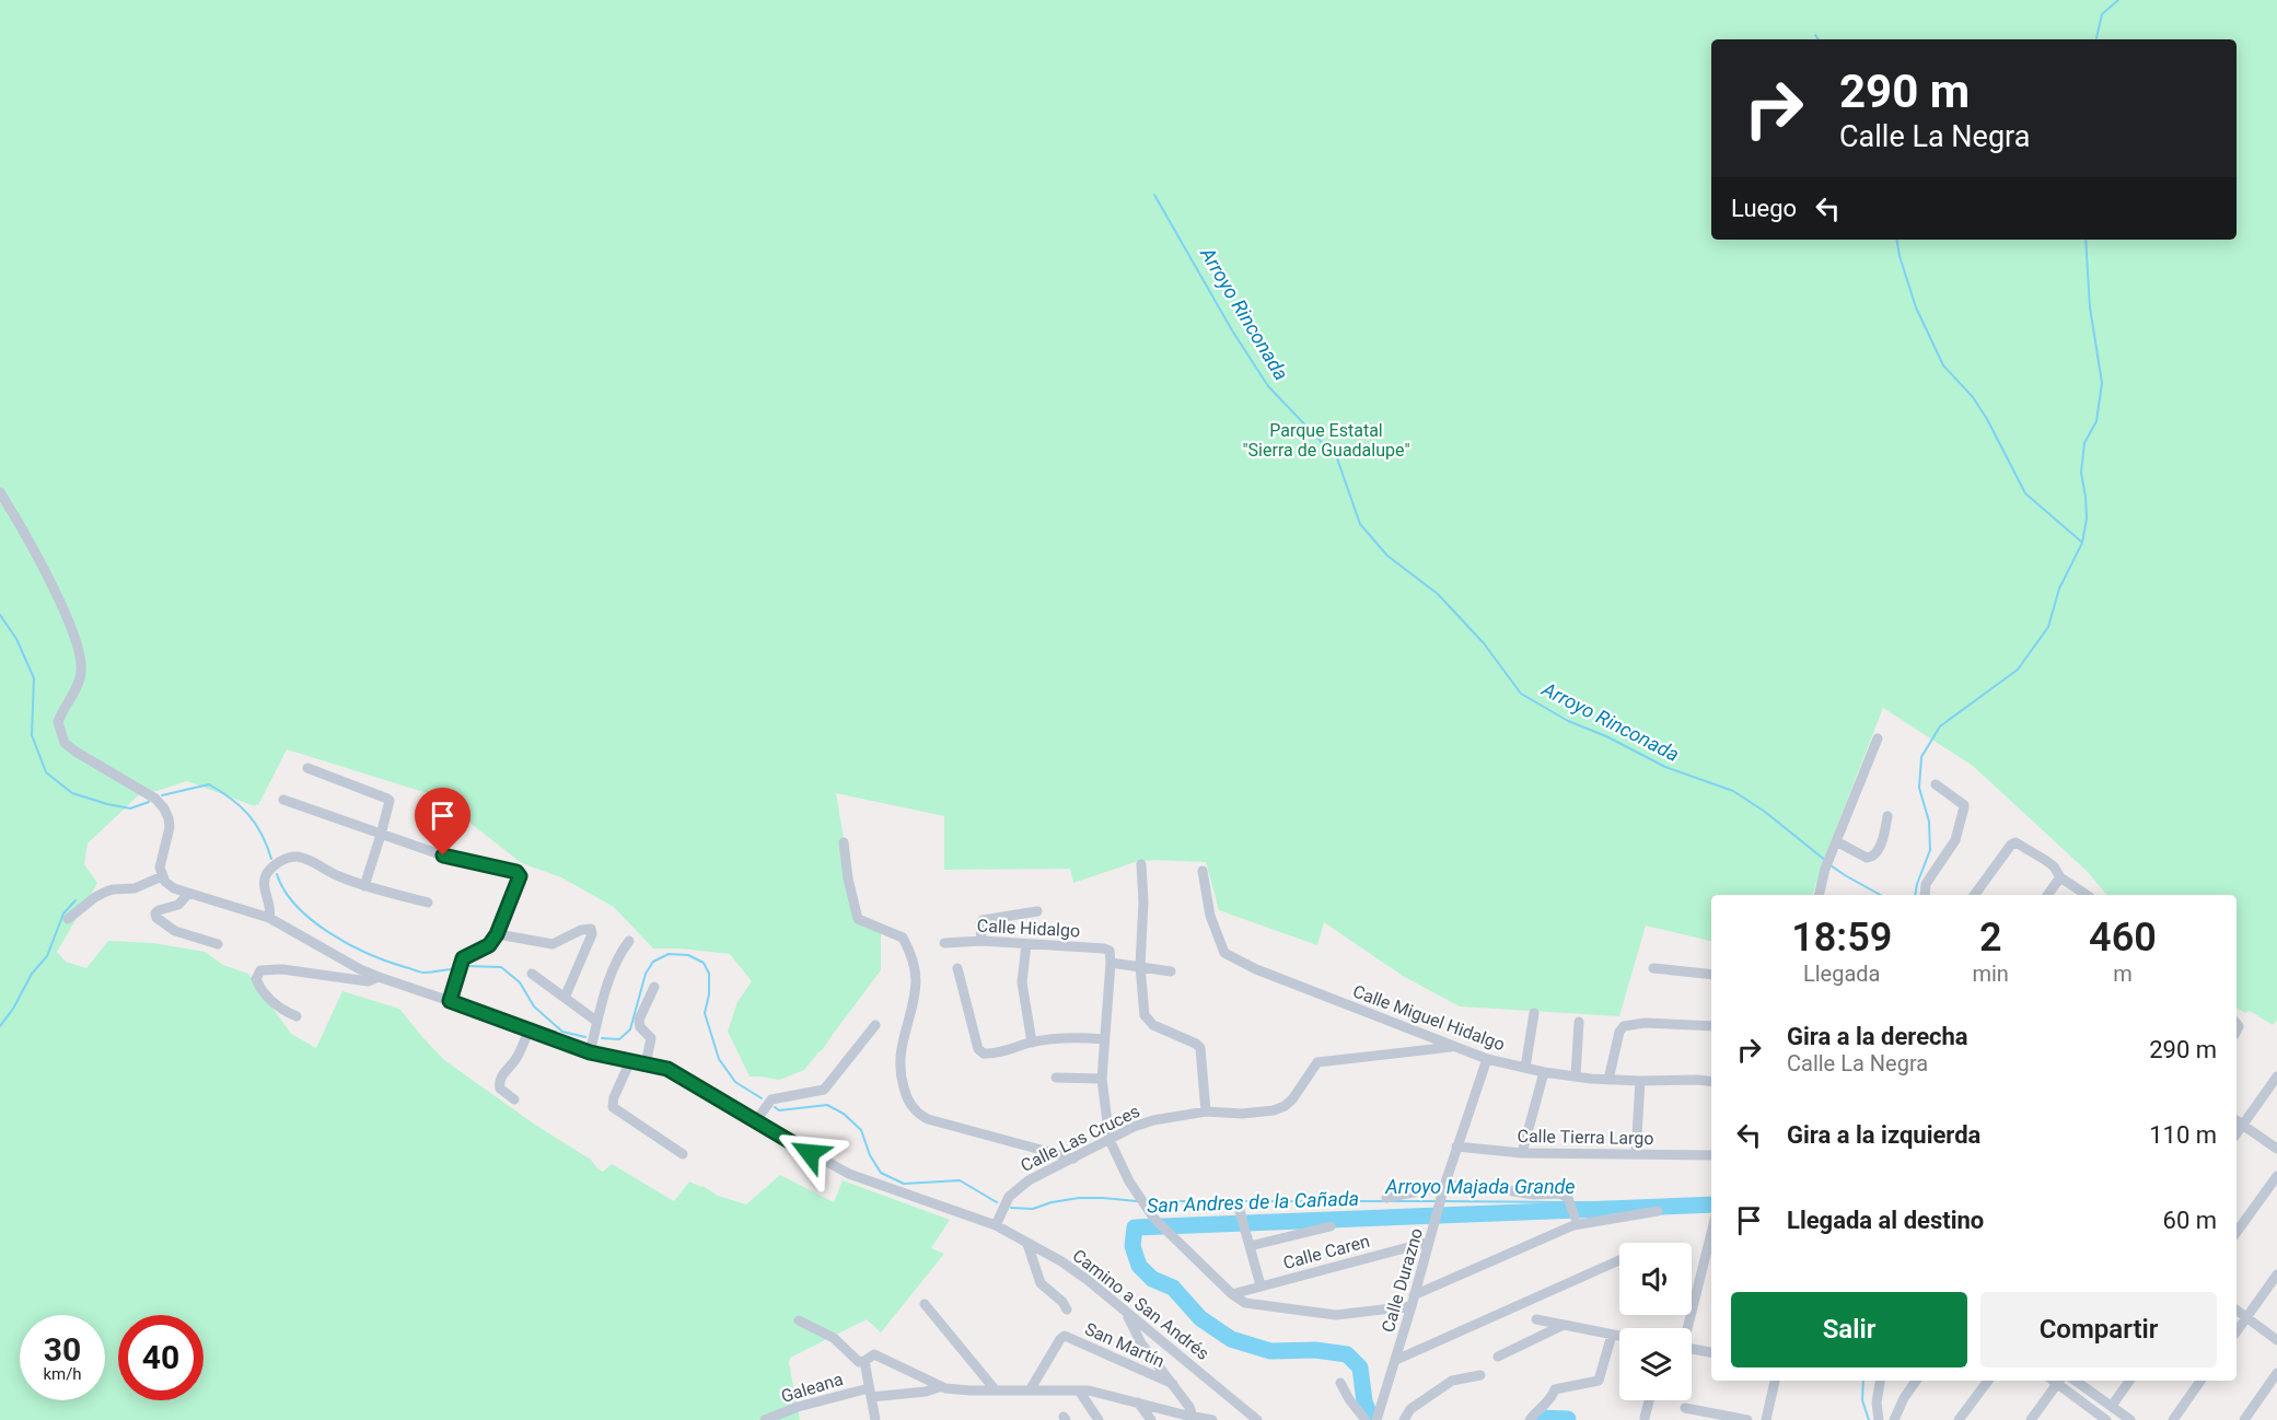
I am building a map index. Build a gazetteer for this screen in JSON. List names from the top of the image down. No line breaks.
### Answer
{"streets":{"street":["Calle Hidalgo","Calle Miguel Hidalgo","Calle Tierra Largo","Calle Las Cruces","Calle Caren","Calle Durazno","Camino a San Andrés","San Martín","Galeana"]},"crossings":[["Calle Miguel Hidalgo","Calle Las Cruces"],["Calle Miguel Hidalgo","Calle Durazno"],["Calle Tierra Largo","Calle Durazno"],["Calle Las Cruces","Camino a San Andrés"],["Calle Caren","Calle Durazno"]],"water":["Arroyo Rinconada","Arroyo Majada Grande","San Andres de la Cañada"],"parks":["Parque Estatal \"Sierra de Guadalupe\""],"page":{"turn":["290 m","Calle La Negra"],"then":"Luego","eta":["18:59","Llegada","2","min","460","m"],"list":[{"name":"Gira a la derecha","note":"Calle La Negra","value":"290 m"},{"name":"Gira a la izquierda","value":"110 m"},{"name":"Llegada al destino","value":"60 m"}],"buttons":["Salir","Compartir"],"speed":"30 km/h","limit":"40"}}
